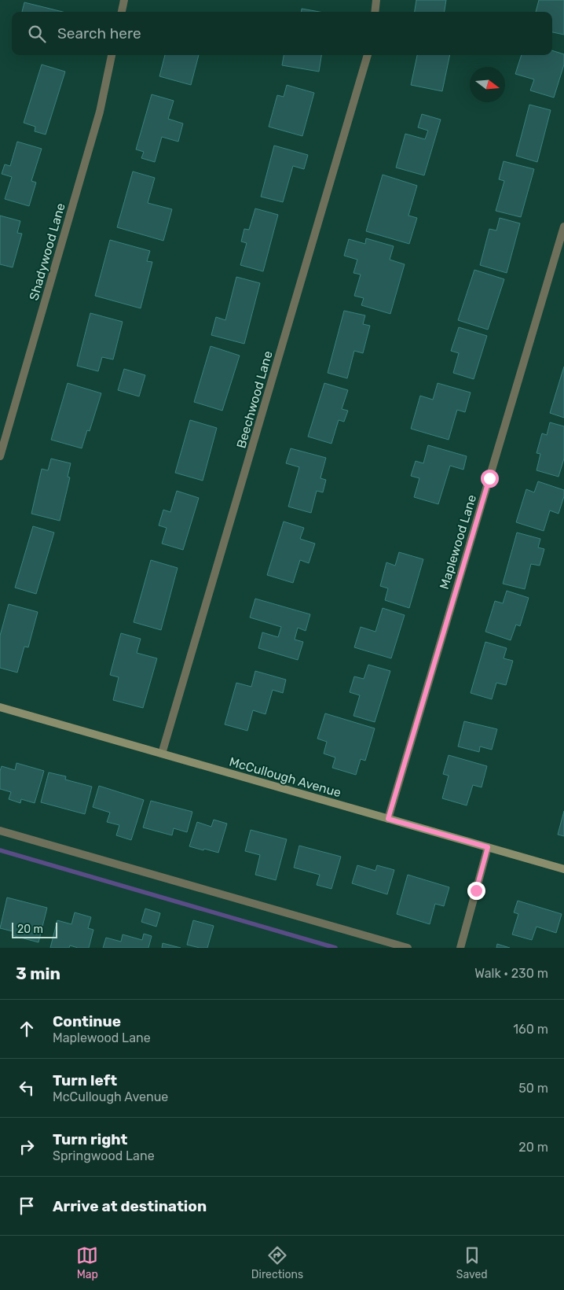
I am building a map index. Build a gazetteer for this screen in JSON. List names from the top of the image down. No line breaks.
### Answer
{"streets":{"main road":["McCullough Avenue"],"street":["Shadywood Lane","Beechwood Lane","Maplewood Lane"]},"crossings":[["Beechwood Lane","McCullough Avenue"],["Maplewood Lane","McCullough Avenue"]],"scale_bar":"20 m","north":"right","page":{"search":"Search here","scale":"20 m","heading":["3 min","Walk · 230 m"],"list":[["Continue","Maplewood Lane","160 m"],["Turn left","McCullough Avenue","50 m"],["Turn right","Springwood Lane","20 m"],"Arrive at destination"],"nav":["Map","Directions","Saved"]}}
